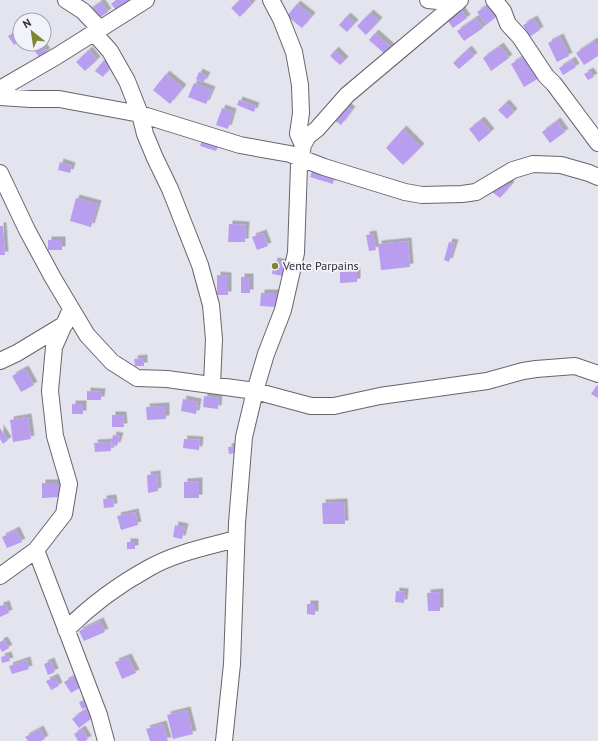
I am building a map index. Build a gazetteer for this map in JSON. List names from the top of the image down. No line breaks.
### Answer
{"places":["Vente Parpains"],"north":"top left"}
